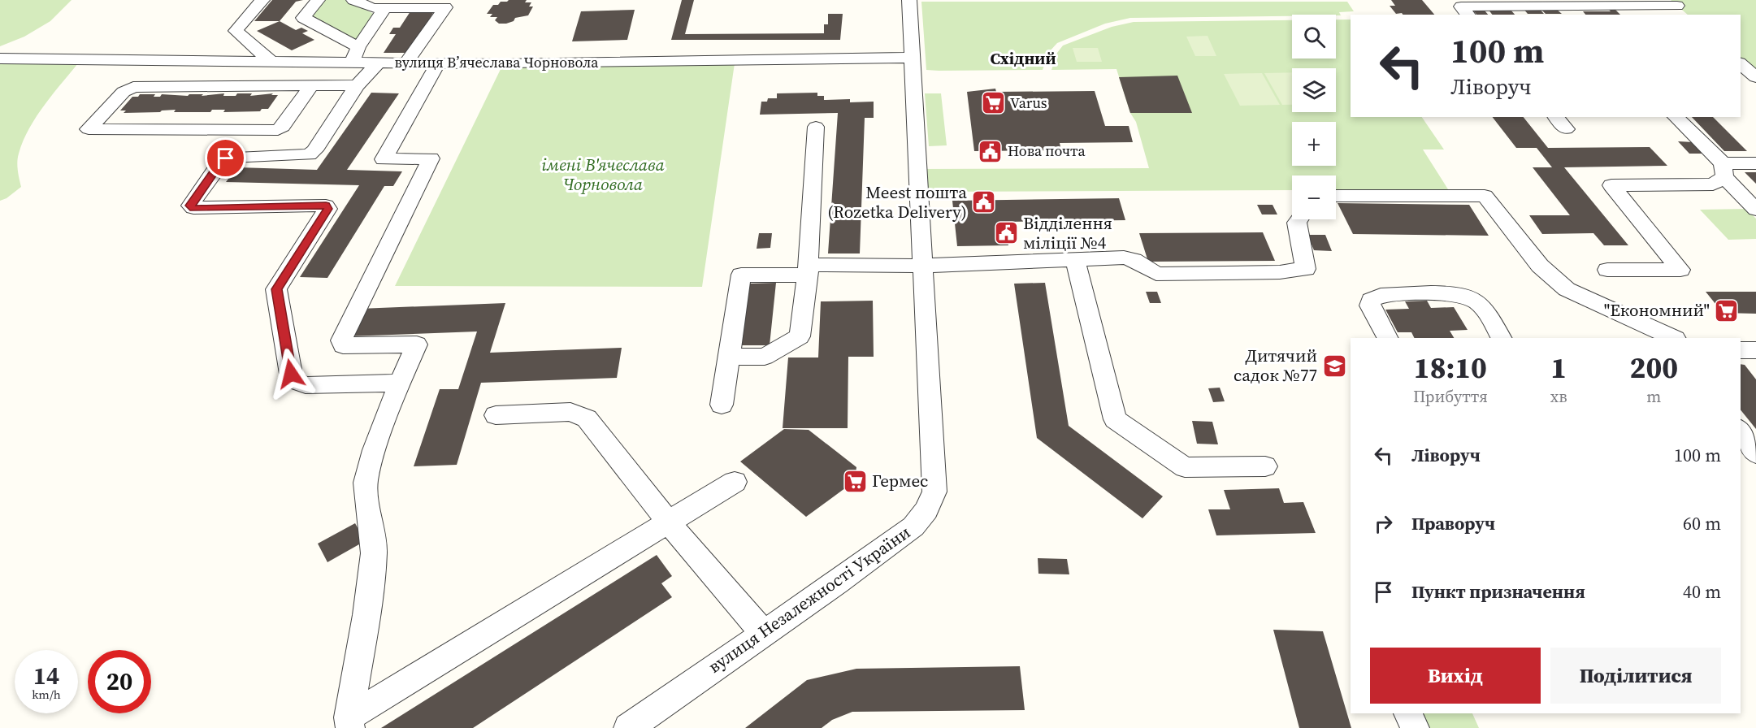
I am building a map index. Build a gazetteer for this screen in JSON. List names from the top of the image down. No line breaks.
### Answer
{"streets":{"street":["вулиця Вʼячеслава Чорновола","вулиця Незалежності України"]},"crossings":[["вулиця Вʼячеслава Чорновола","вулиця Незалежності України"]],"districts":["Східний"],"parks":["імені В'ячеслава Чорновола"],"places":{"supermarket":["Varus","\"Економний\"","Гермес"],"public building":["Нова почта","Meest пошта (Rozetka Delivery)","Відділення міліції №4"],"school or university":["Дитячий садок №77"]},"page":{"map_buttons":["+","−"],"turn":["100 m","Ліворуч"],"eta":["18:10","Прибуття","1","хв","200","m"],"list":[{"name":"Ліворуч","value":"100 m"},{"name":"Праворуч","value":"60 m"},{"name":"Пункт призначення","value":"40 m"}],"buttons":["Вихід","Поділитися"],"speed":"14 km/h","limit":"20"}}
